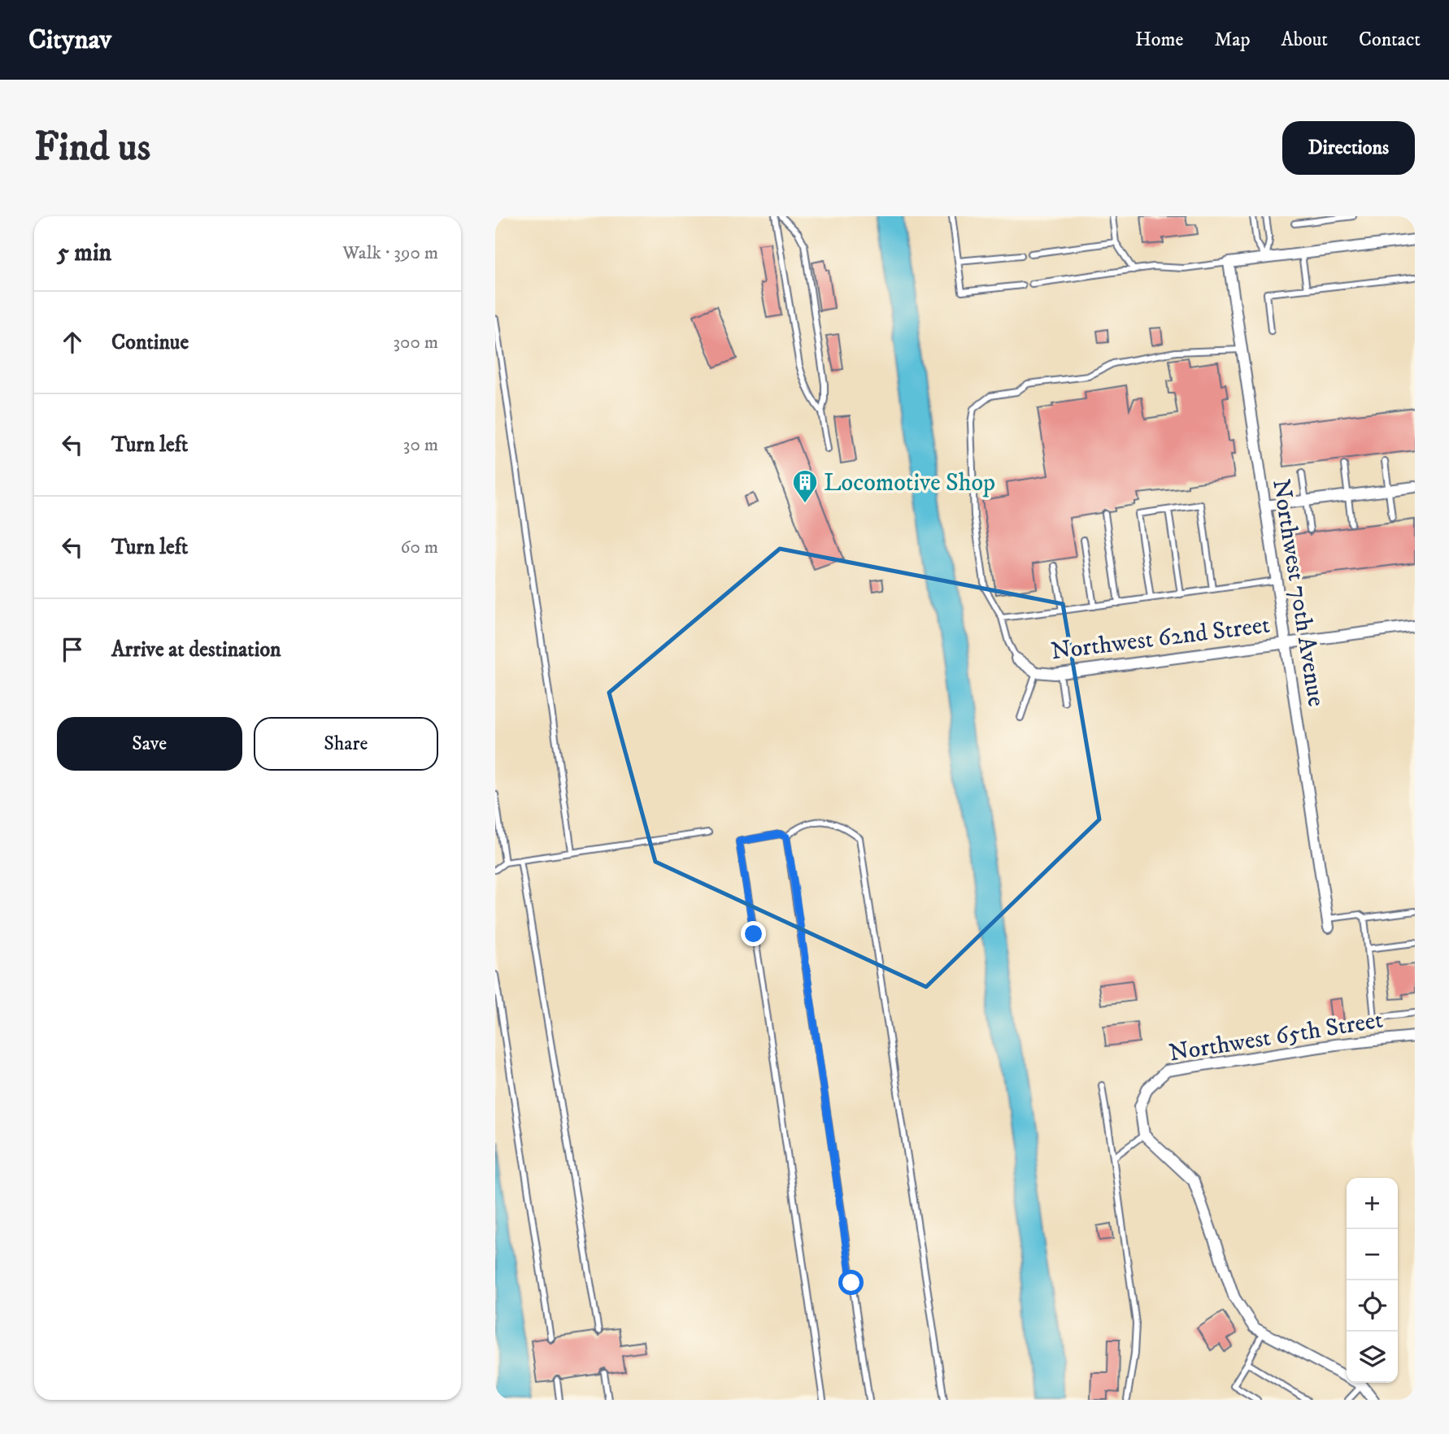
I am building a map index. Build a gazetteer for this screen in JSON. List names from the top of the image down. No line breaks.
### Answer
{"streets":{"street":["Northwest 70th Avenue","Northwest 62nd Street","Northwest 65th Street"]},"crossings":[["Northwest 70th Avenue","Northwest 62nd Street"]],"places":{"building":["Locomotive Shop"]},"page":{"header":"Citynav","nav":["Home","Map","About","Contact"],"buttons":["Directions",["Save","Share"]],"title":"Find us","heading":["5 min","Walk · 390 m"],"list":[["Continue","300 m"],["Turn left","30 m"],["Turn left","60 m"],"Arrive at destination"],"map_buttons":["+","−"]}}
